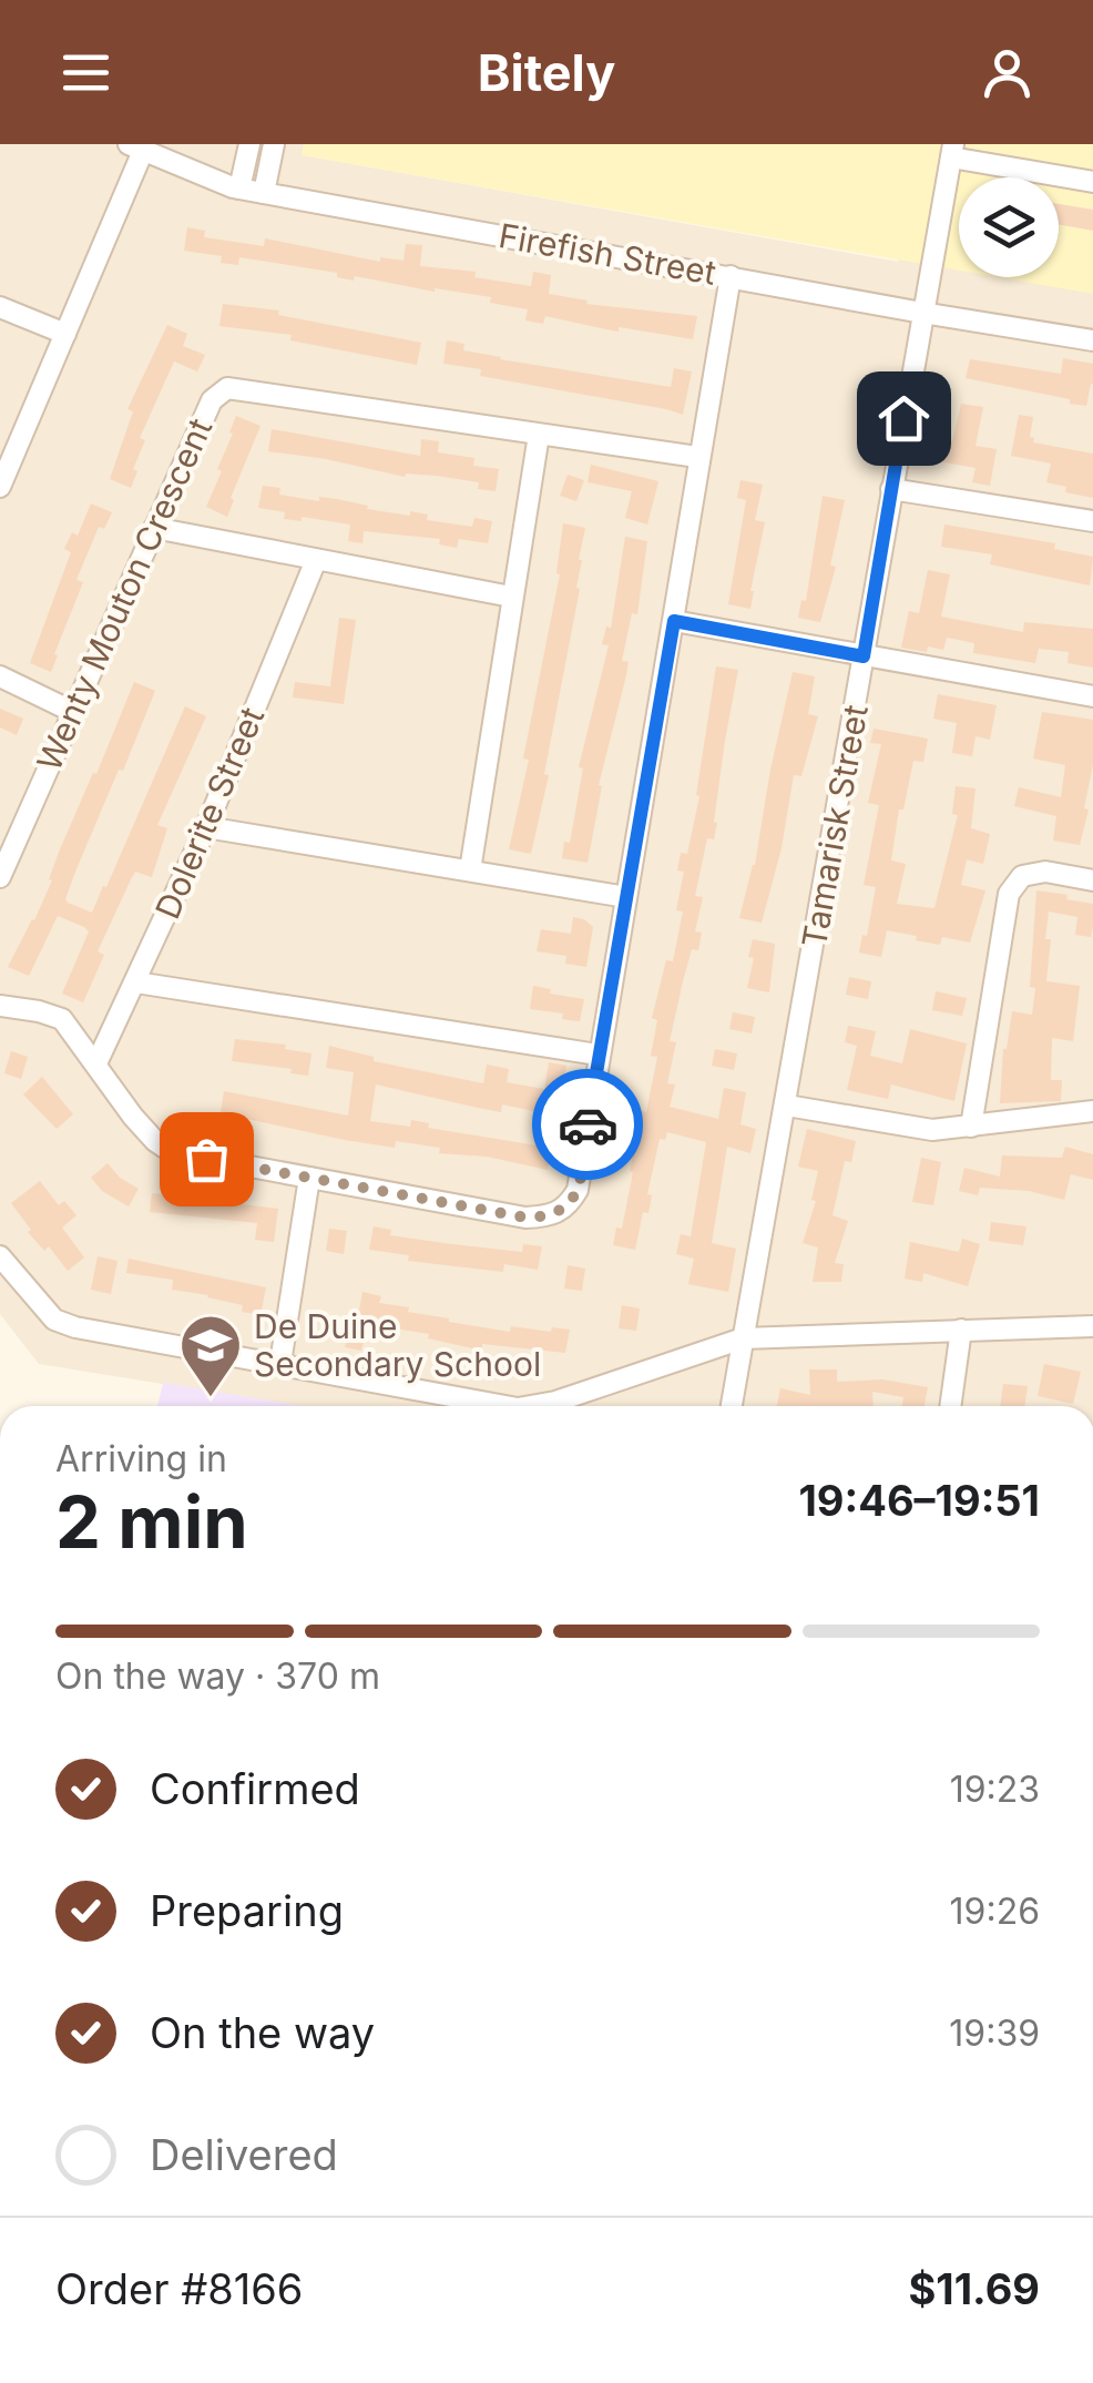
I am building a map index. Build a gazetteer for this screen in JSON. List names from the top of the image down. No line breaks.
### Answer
{"streets":{"street":["Firefish Street","Wenty Mouton Crescent","Dolerite Street","Tamarisk Street"]},"crossings":[["Firefish Street","Tamarisk Street"]],"places":{"school or university":["De Duine Secondary School"]},"page":{"header":"Bitely","heading":["2 min","Arriving in","19:46–19:51"],"panel":["Order #8166","$11.69"],"bar":"On the way · 370 m","list":[["Confirmed","19:23"],["Preparing","19:26"],["On the way","19:39"],"Delivered"]}}
